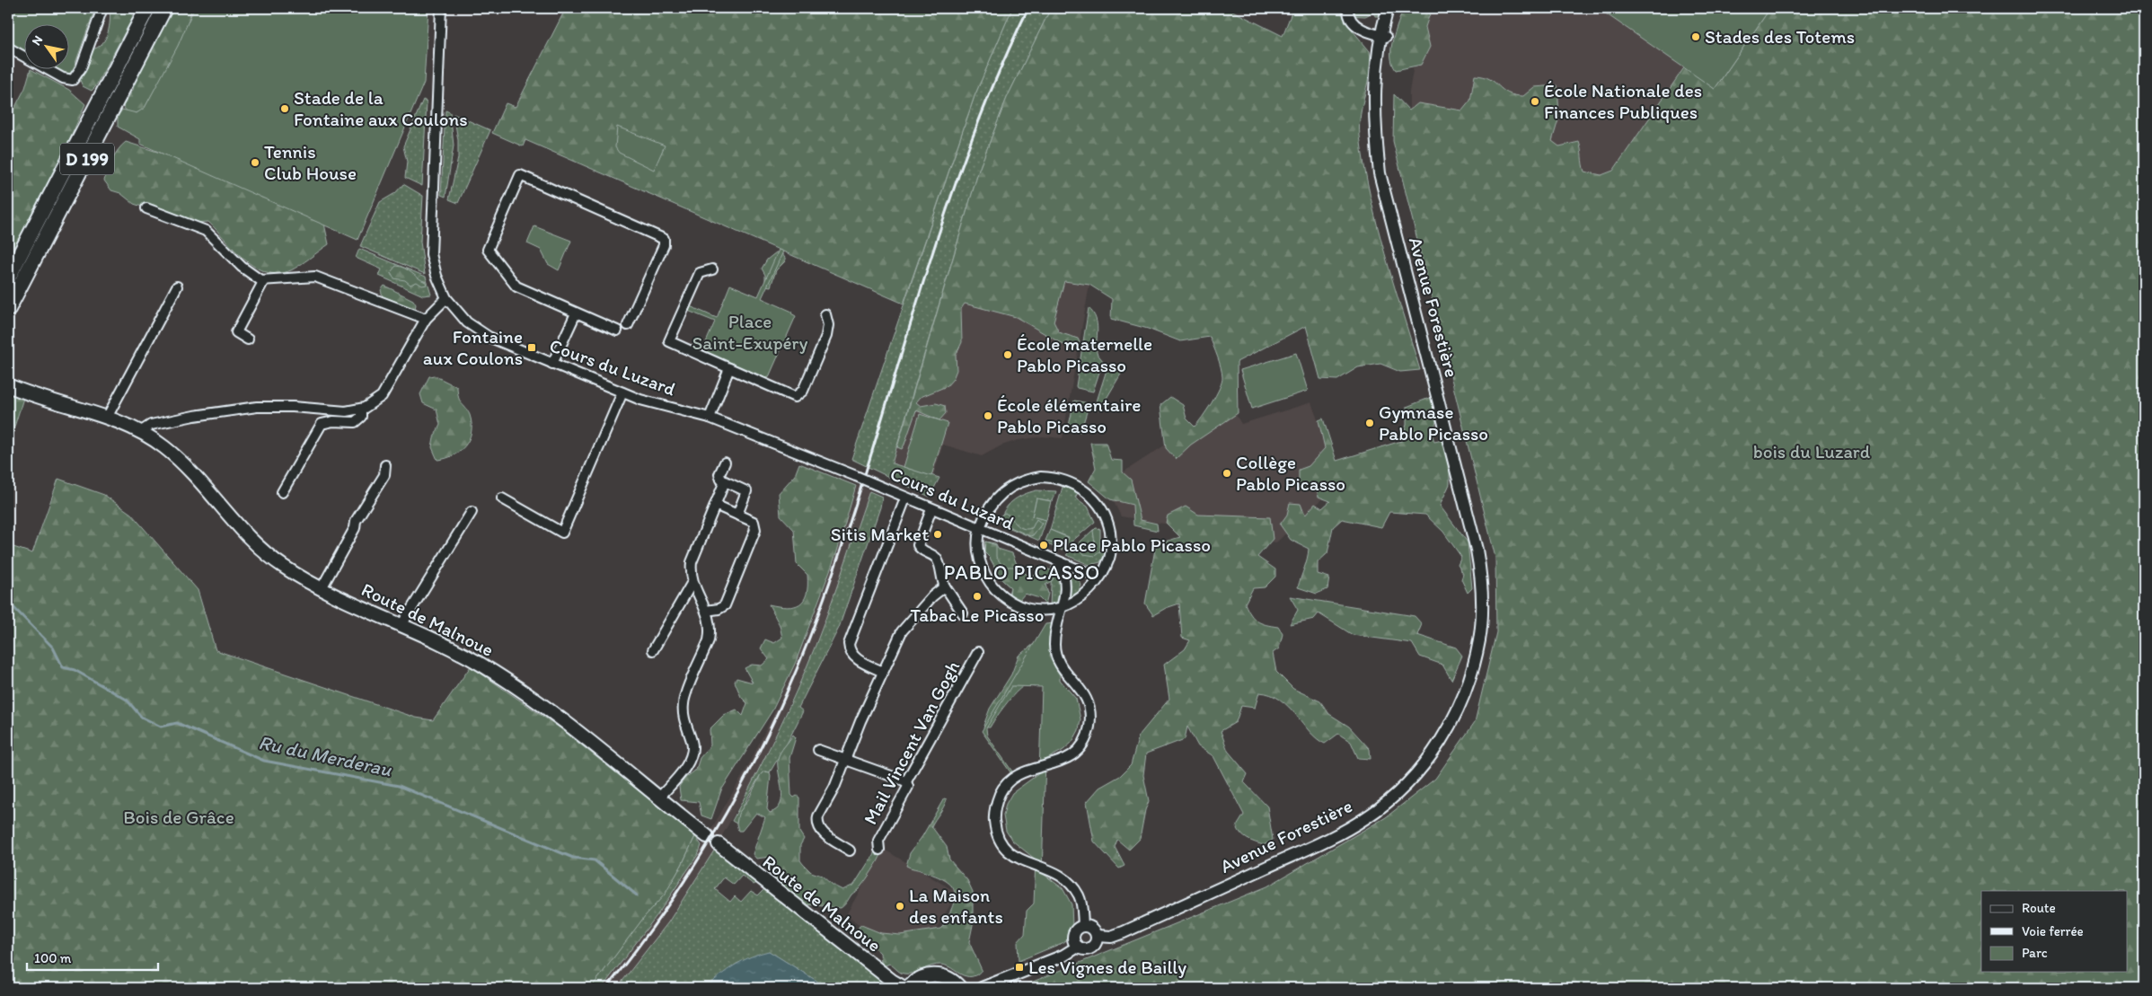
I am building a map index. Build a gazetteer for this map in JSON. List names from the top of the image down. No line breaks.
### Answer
{"streets":{"highway":["D 199"],"main road":["Route de Malnoue"],"street":["Avenue Forestière","Cours du Luzard","Mail Vincent Van Gogh"]},"districts":["PABLO PICASSO"],"water":["Ru du Merderau"],"parks":["Place Saint-Exupéry","bois du Luzard","Bois de Grâce"],"places":{"other":["Stades des Totems","École Nationale des Finances Publiques","Stade de la Fontaine aux Coulons","Tennis Club House","École maternelle Pablo Picasso","École élémentaire Pablo Picasso","Gymnase Pablo Picasso","Collège Pablo Picasso","Sitis Market","Place Pablo Picasso","Tabac Le Picasso","La Maison des enfants"],"transit":["Fontaine aux Coulons","Les Vignes de Bailly"]},"legend":["Route","Voie ferrée","Parc"],"scale_bar":"100 m","north":"top left"}
